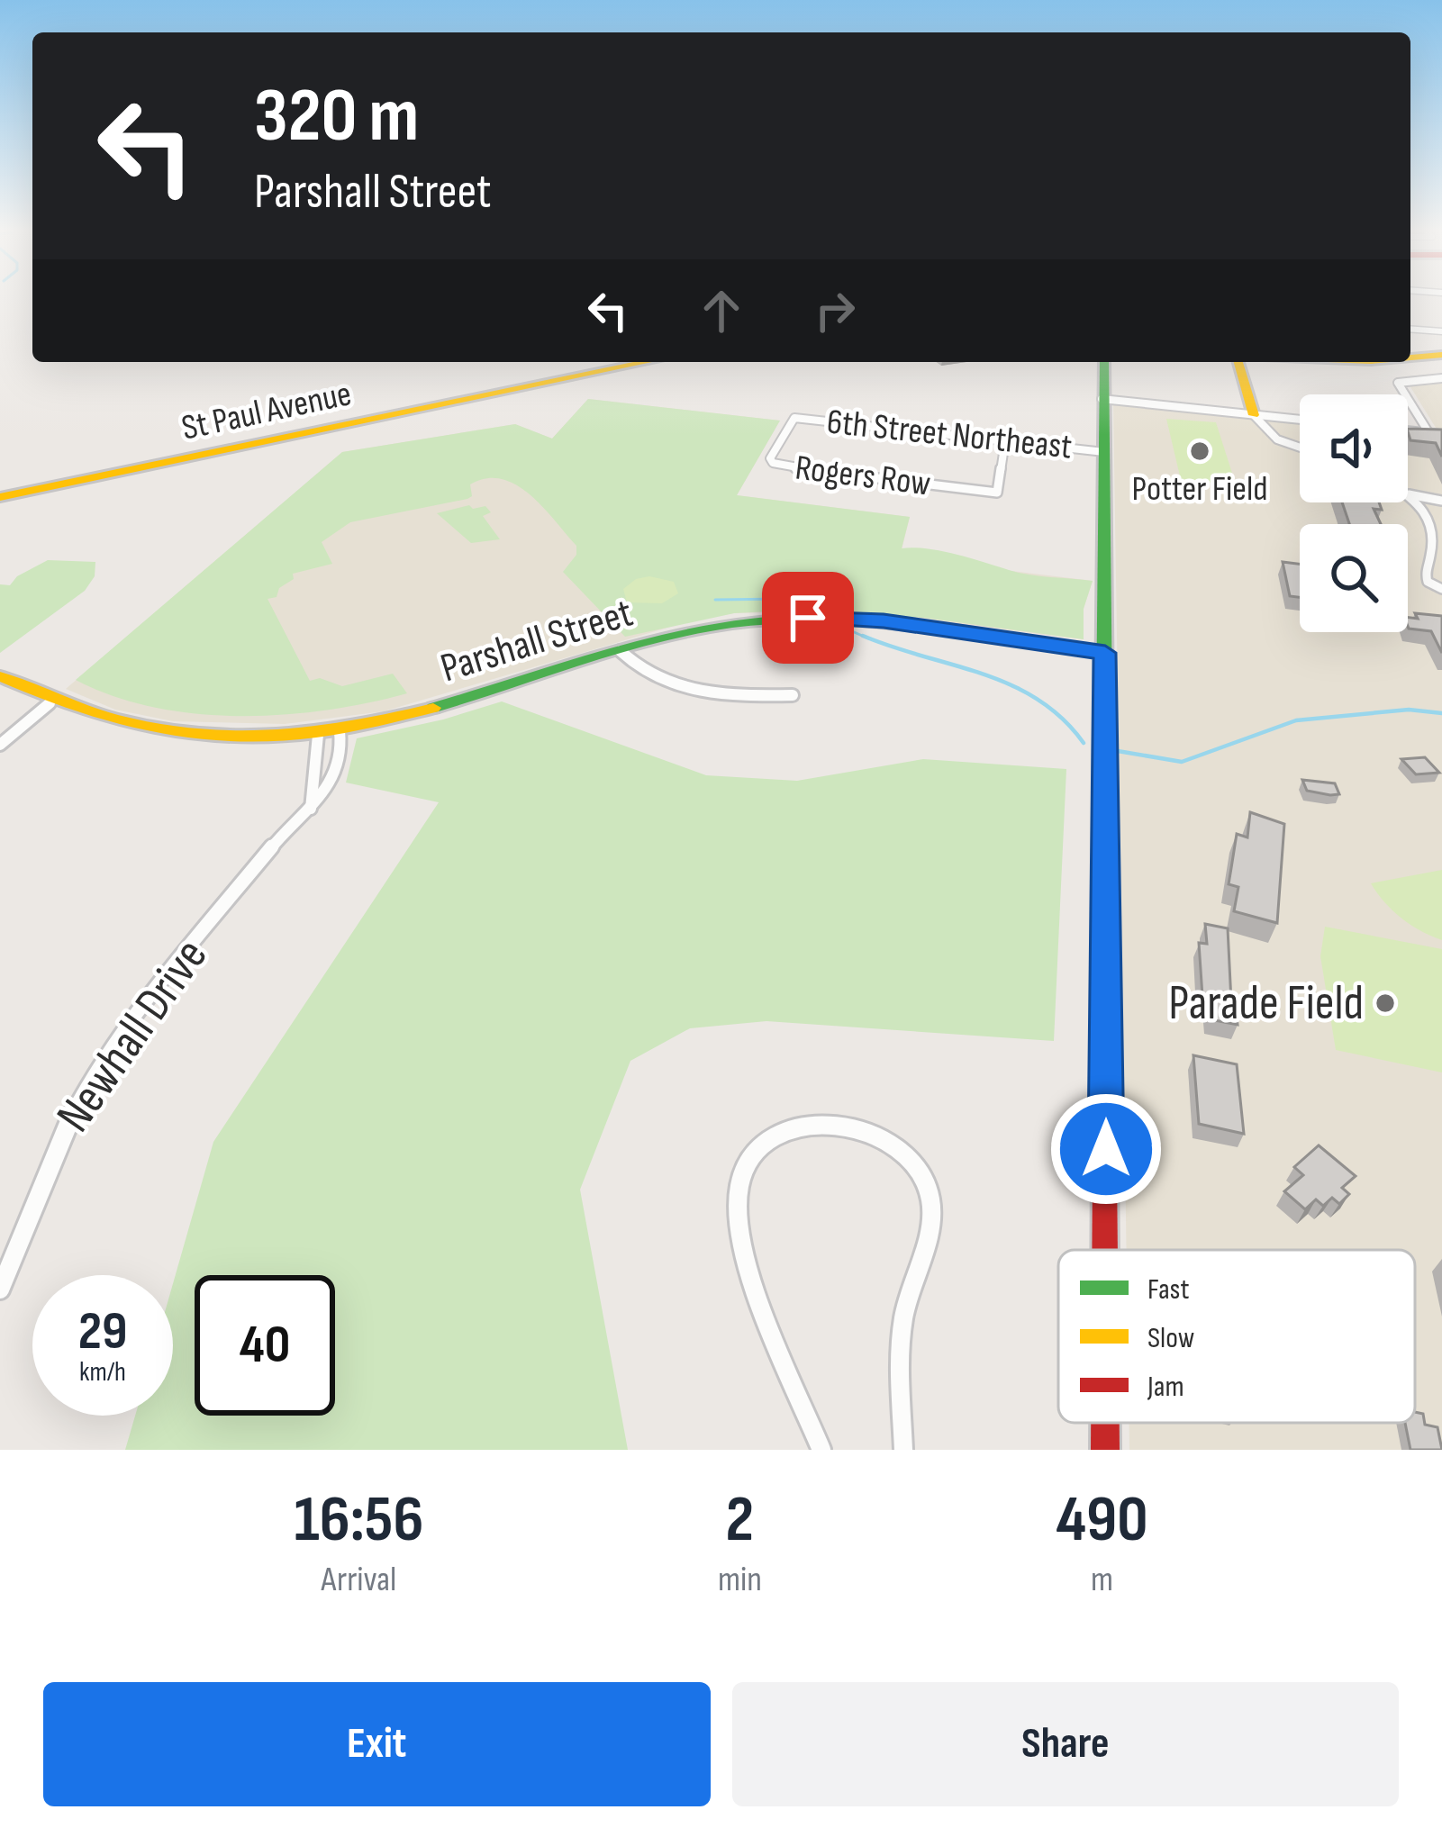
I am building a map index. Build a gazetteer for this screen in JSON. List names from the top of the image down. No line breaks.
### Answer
{"streets":{"street":["St Paul Avenue","6th Street Northeast","Rogers Row","Parshall Street","Newhall Drive"]},"crossings":[["6th Street Northeast","Rogers Row"],["Parshall Street","Newhall Drive"]],"places":["Potter Field","Parade Field"],"legend":["Fast","Slow","Jam"],"page":{"turn":["320 m","Parshall Street"],"speed":"29 km/h","limit":"40","eta":["16:56","Arrival","2","min","490","m"],"buttons":["Exit","Share"]}}
